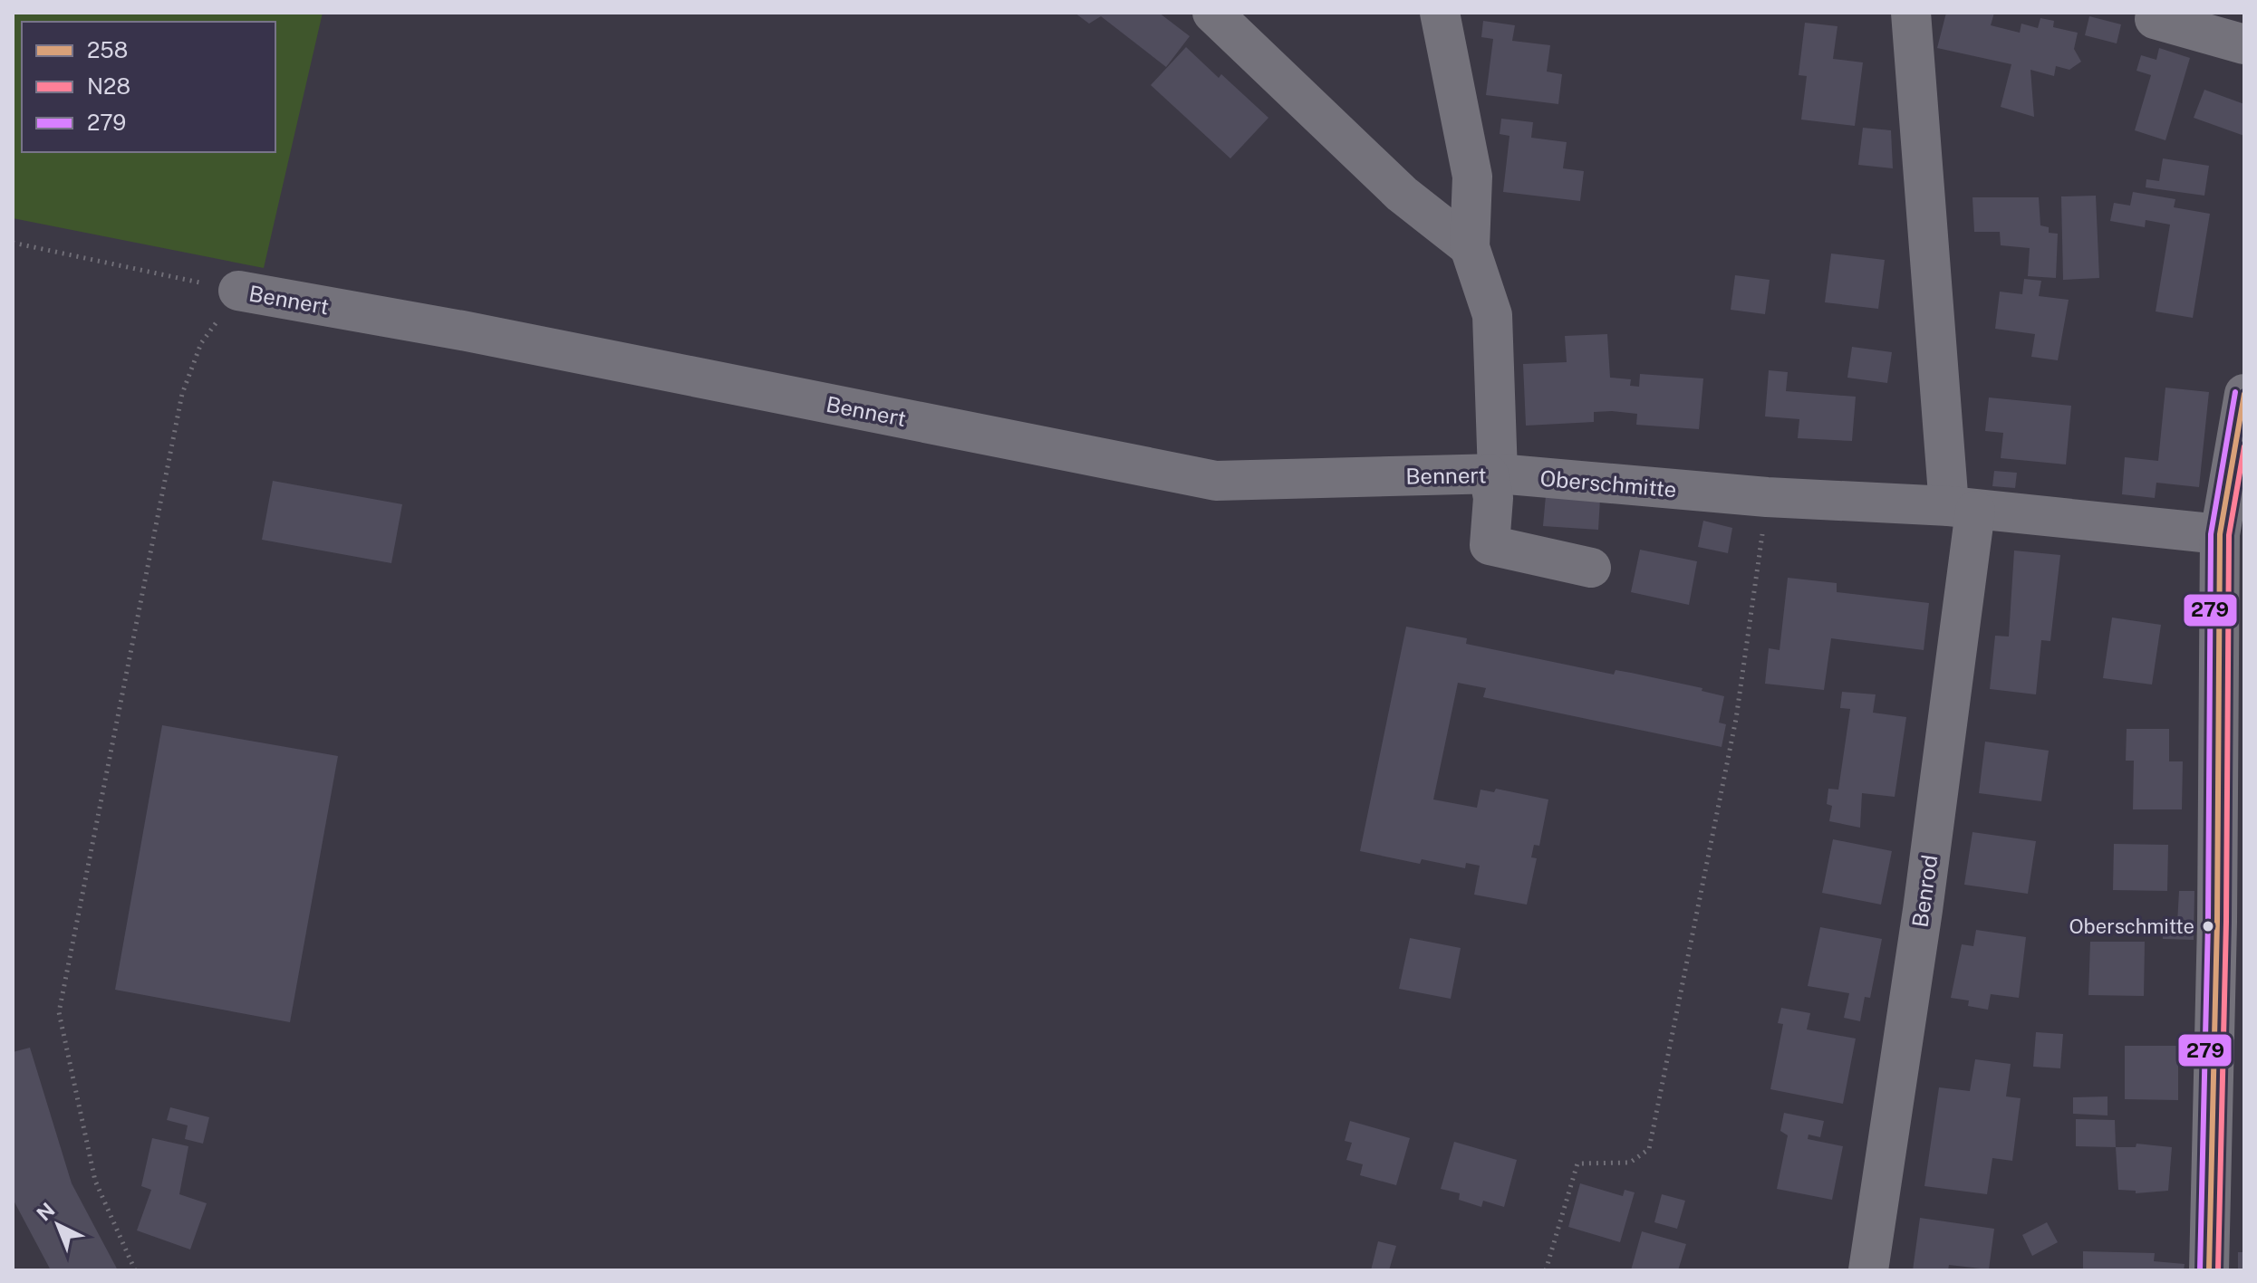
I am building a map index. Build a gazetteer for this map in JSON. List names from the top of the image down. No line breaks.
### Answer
{"streets":{"street":["Bennert","Oberschmitte","Benrod"]},"crossings":[["Bennert","Oberschmitte"],["Oberschmitte","Benrod"]],"places":["Oberschmitte"],"lines":["transit line 279","transit line 258","transit line N28"],"legend":["258","N28","279"],"north":"top left"}
